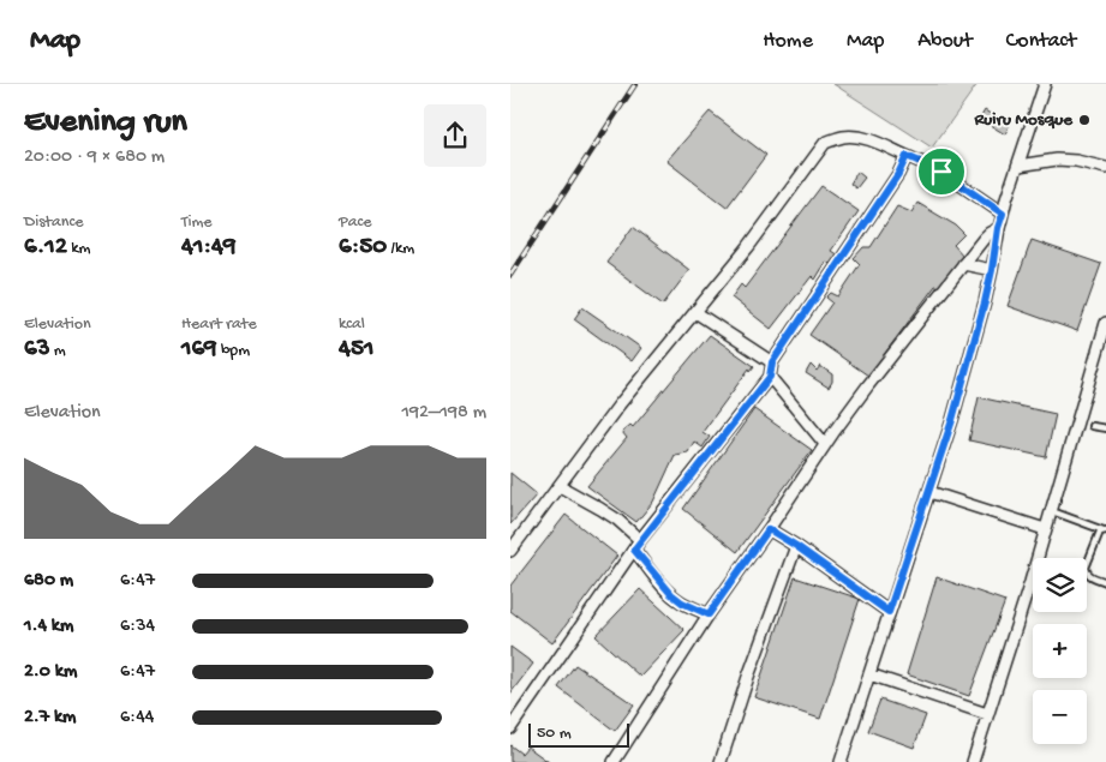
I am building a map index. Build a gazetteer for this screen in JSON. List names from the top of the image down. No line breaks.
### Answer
{"places":["Ruiru Mosque"],"scale_bar":"50 m","page":{"header":"Map","nav":["Home","Map","About","Contact"],"heading":["Evening run","20:00 · 9 × 680 m"],"stats":[["Distance","6.12 km"],["Time","41:49"],["Pace","6:50 /km"],["Elevation","63 m"],["Heart rate","169 bpm"],["kcal","451"]],"chart":["Elevation","192–198 m"],"list":[{"name":"680 m","note":"6:47"},{"name":"1.4 km","note":"6:34"},{"name":"2.0 km","note":"6:47"},{"name":"2.7 km","note":"6:44"}],"map_buttons":["+","−"],"scale":"50 m"}}
